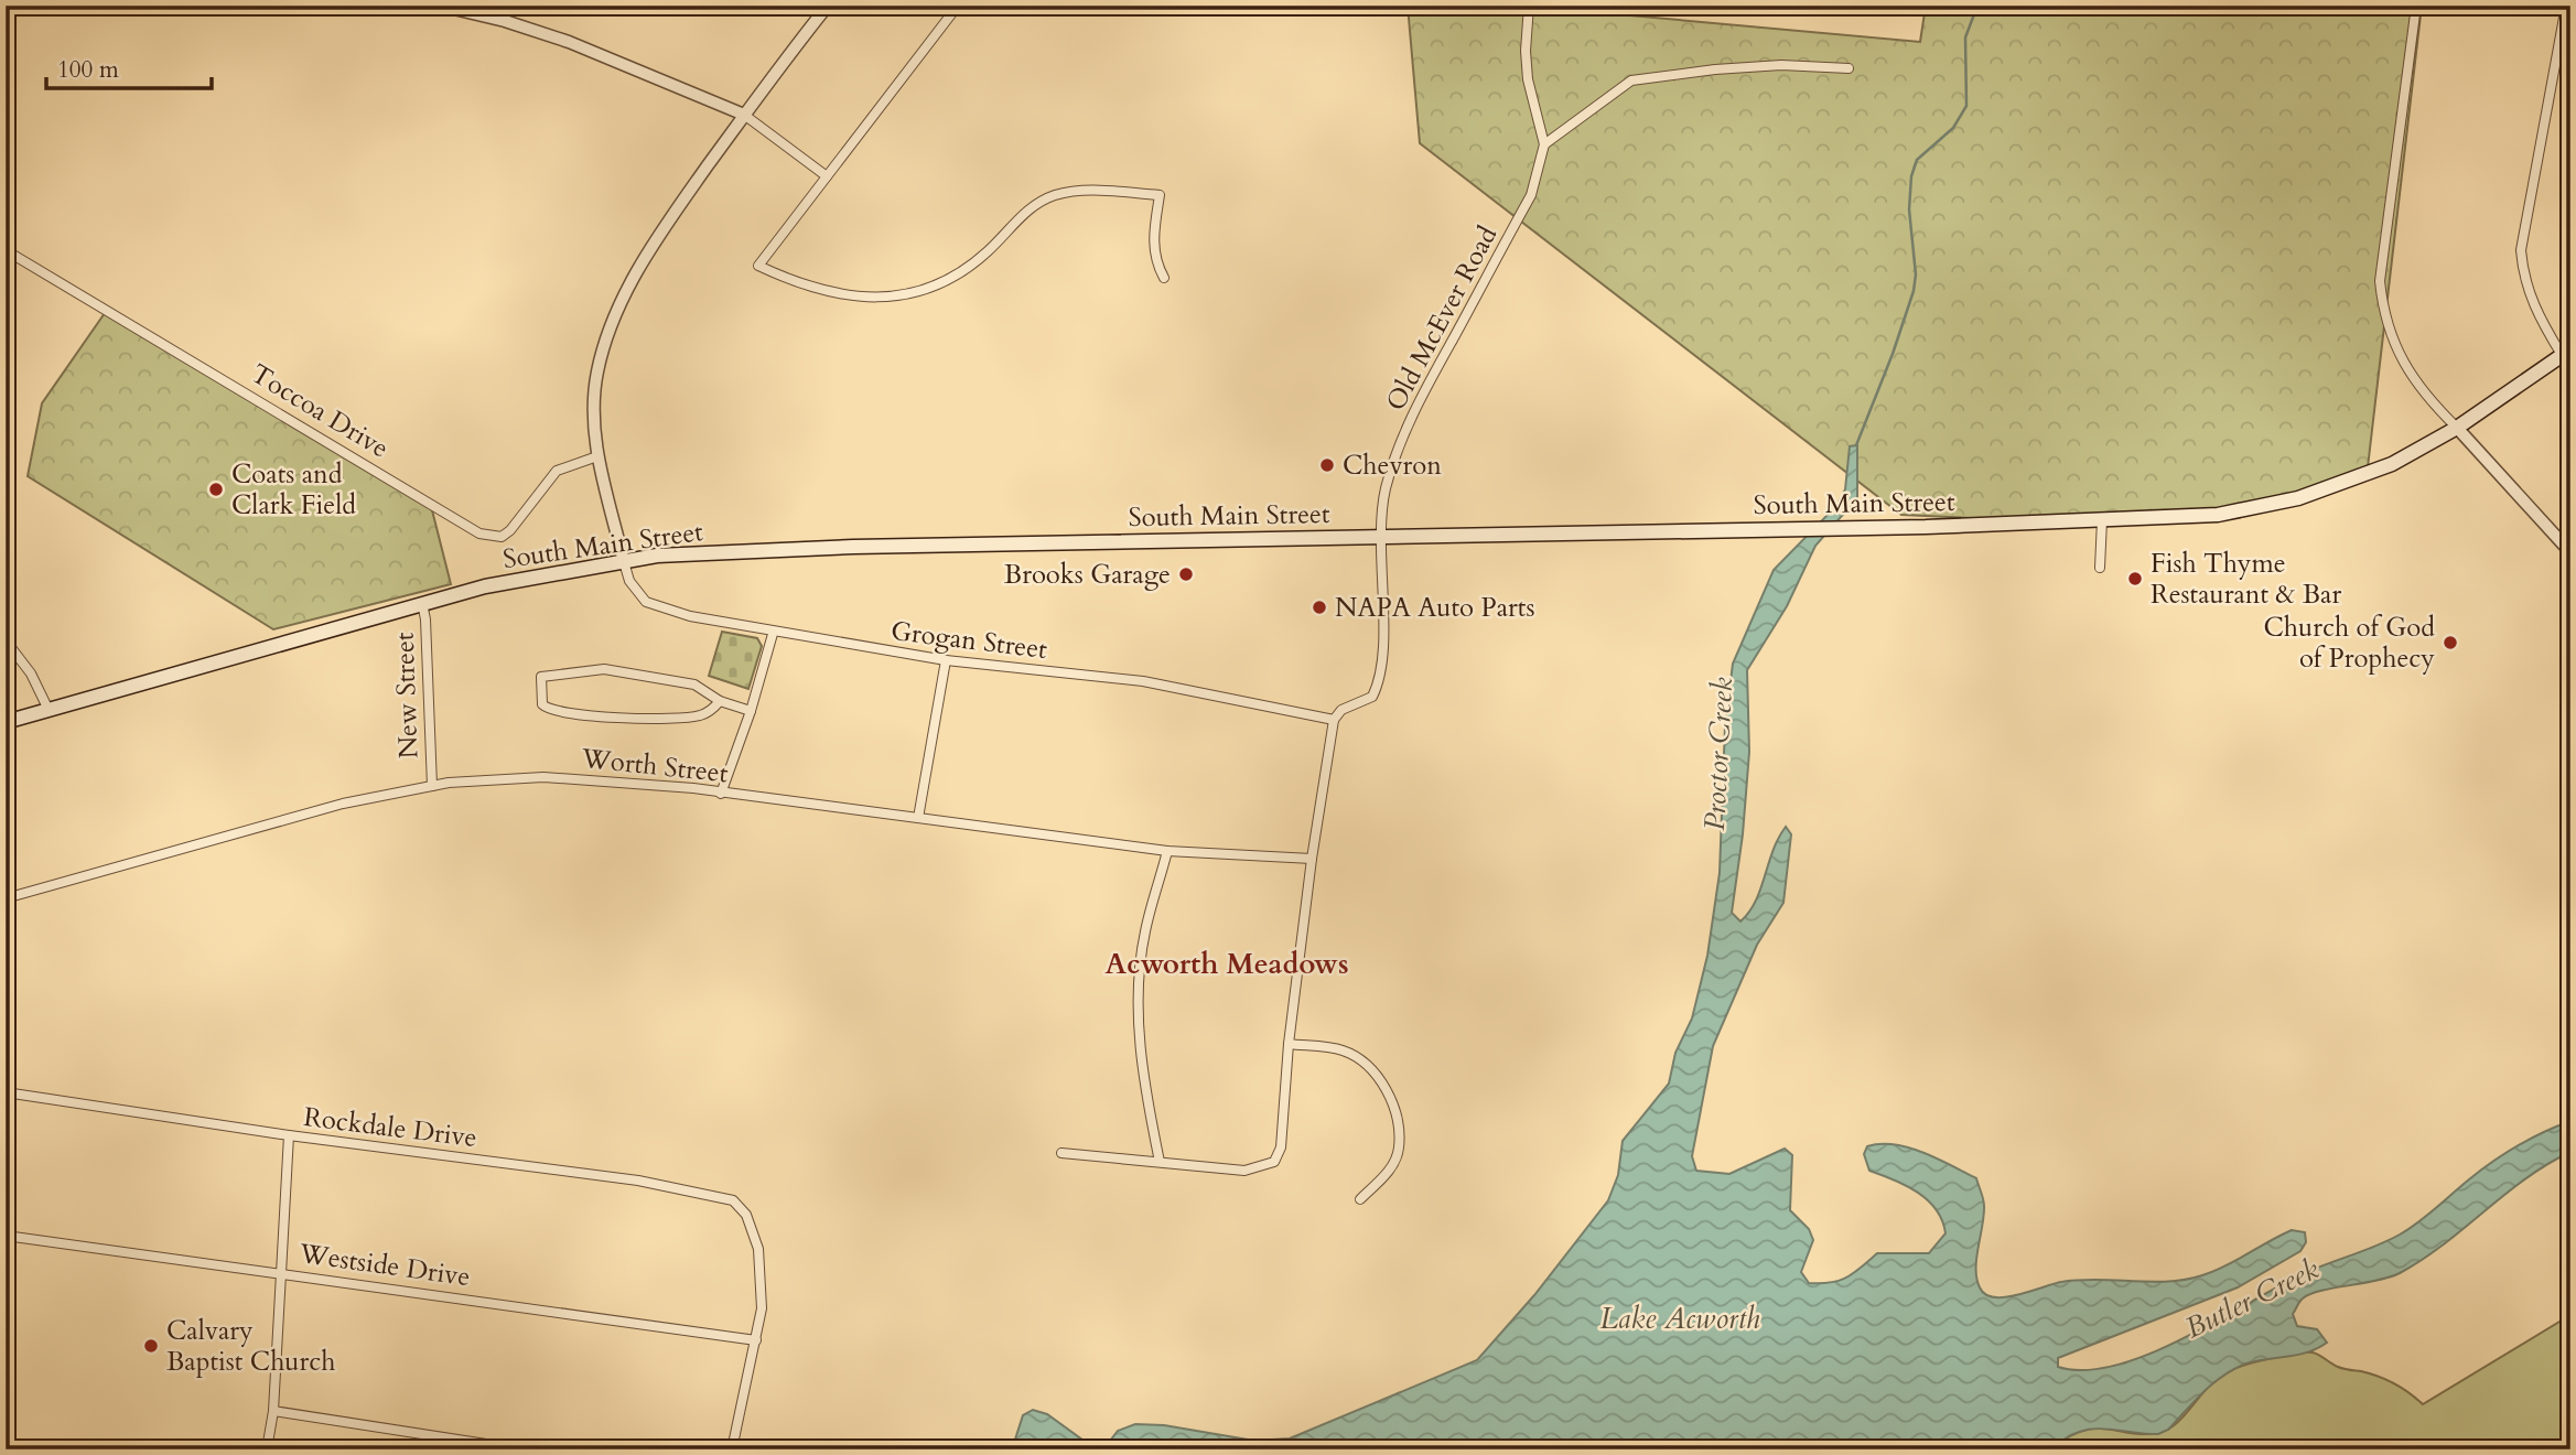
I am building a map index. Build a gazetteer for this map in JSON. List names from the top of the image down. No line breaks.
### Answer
{"streets":{"main road":["South Main Street"],"street":["Old McEver Road","Toccoa Drive","Grogan Street","New Street","Worth Street","Rockdale Drive","Westside Drive"]},"crossings":[["Old McEver Road","South Main Street"],["Old McEver Road","Grogan Street"],["South Main Street","Grogan Street"],["South Main Street","New Street"],["New Street","Worth Street"],["Rockdale Drive","Westside Drive"]],"districts":["Acworth Meadows"],"water":["Proctor Creek","Butler Creek","Lake Acworth"],"places":["Chevron","Coats and Clark Field","Brooks Garage","Fish Thyme Restaurant & Bar","NAPA Auto Parts","Church of God of Prophecy","Calvary Baptist Church"],"scale_bar":"100 m"}
